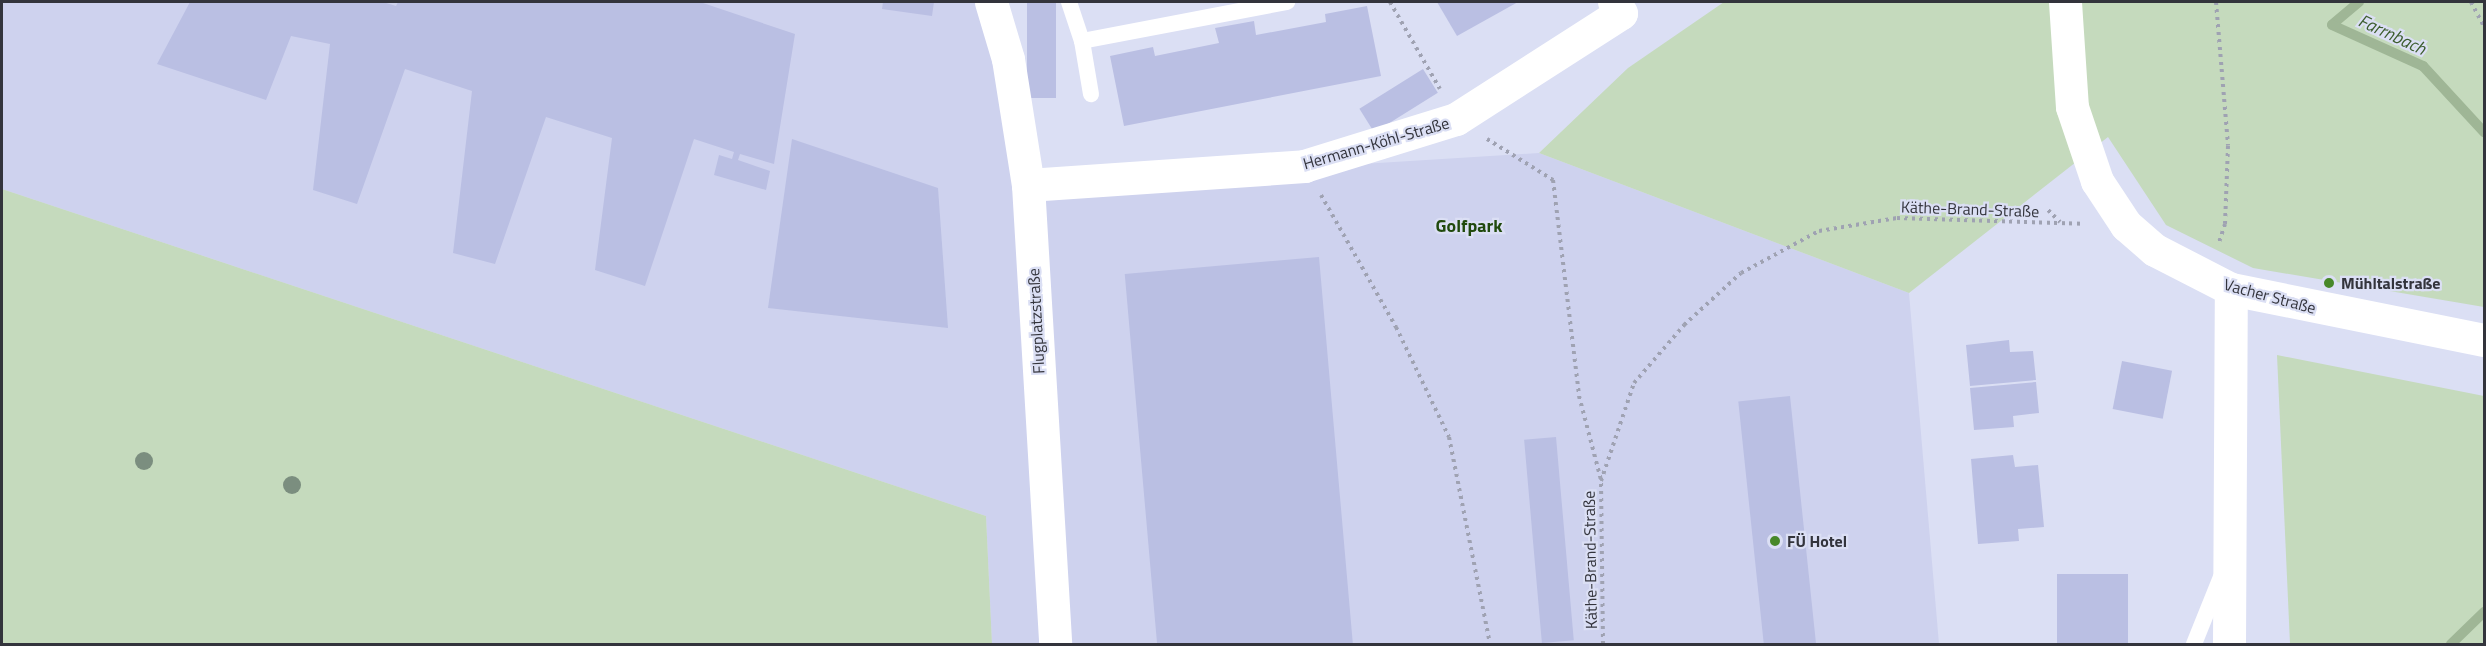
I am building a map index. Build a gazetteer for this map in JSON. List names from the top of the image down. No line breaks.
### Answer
{"streets":{"street":["Hermann-Köhl-Straße","Vacher Straße","Flugplatzstraße"],"path":["Käthe-Brand-Straße"]},"crossings":[["Hermann-Köhl-Straße","Flugplatzstraße"],["Käthe-Brand-Straße","Vacher Straße"]],"districts":["Golfpark"],"water":["Farrnbach"],"places":["Mühltalstraße","FÜ Hotel"]}
